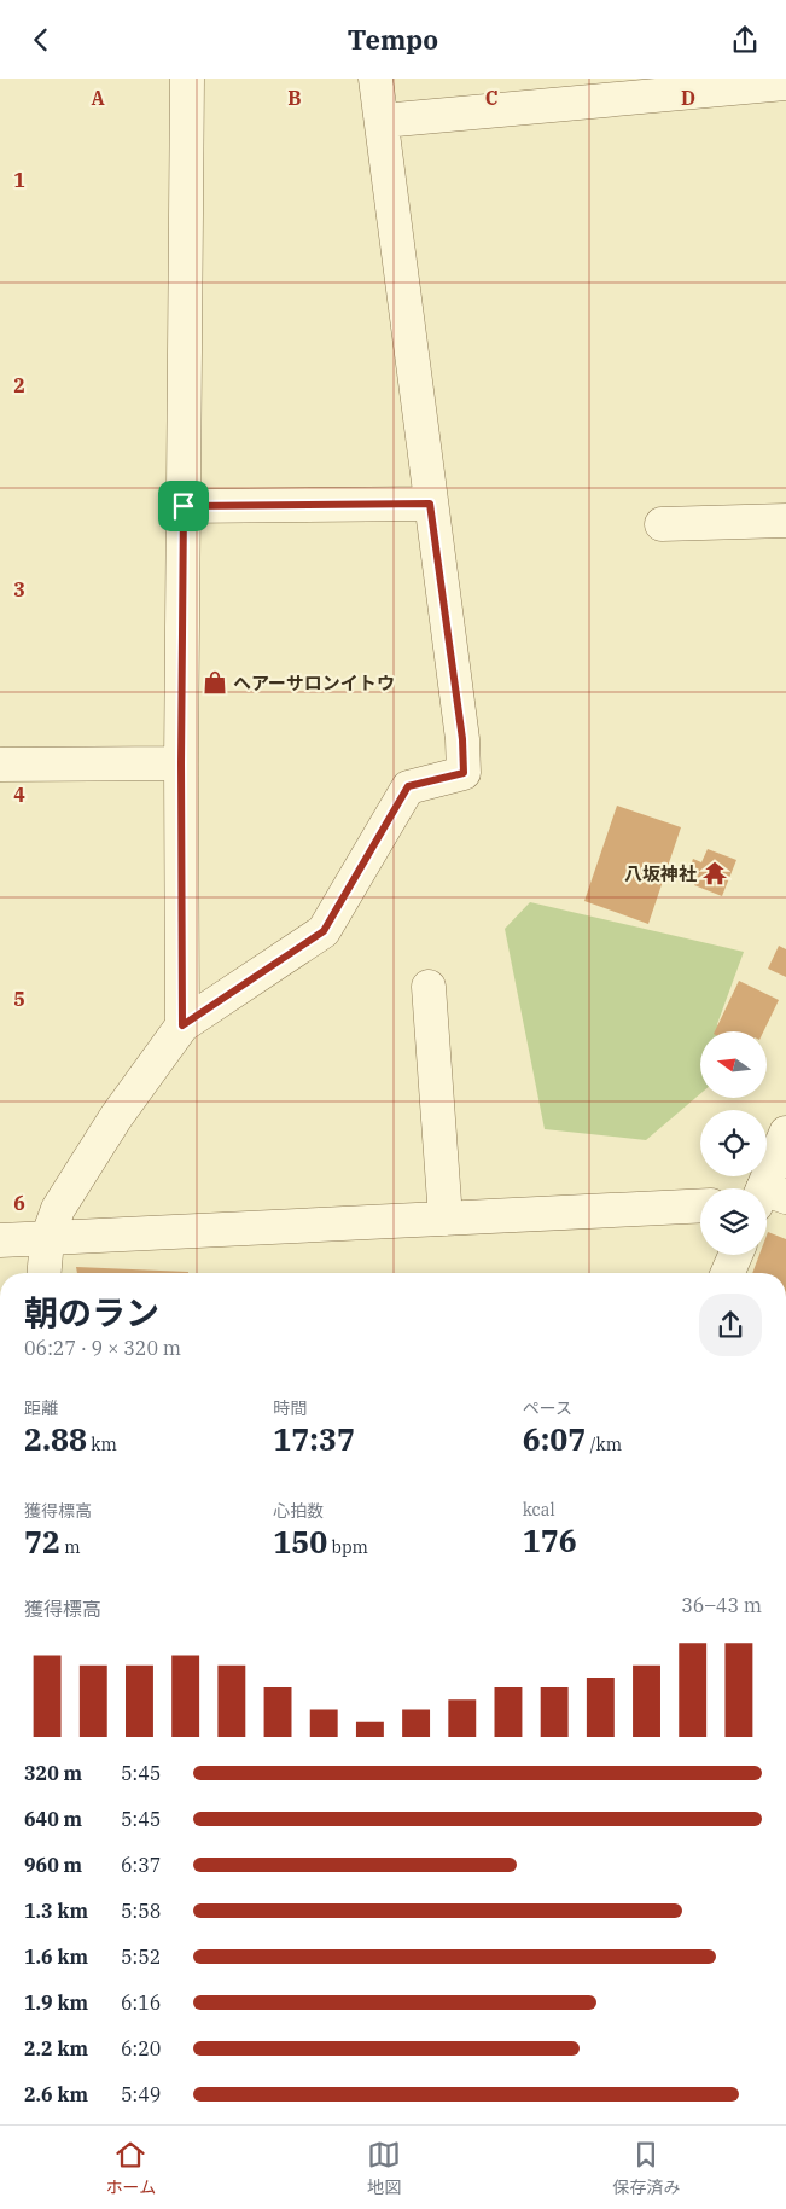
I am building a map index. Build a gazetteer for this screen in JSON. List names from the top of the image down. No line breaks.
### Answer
{"places":{"shop":["ヘアーサロンイトウ"],"temple":["八坂神社"]},"north":"left","page":{"header":"Tempo","heading":["朝のラン","06:27 · 9 × 320 m"],"stats":[["距離","2.88 km"],["時間","17:37"],["ペース","6:07 /km"],["獲得標高","72 m"],["心拍数","150 bpm"],["kcal","176"]],"chart":["獲得標高","36–43 m"],"list":[{"name":"320 m","note":"5:45"},{"name":"640 m","note":"5:45"},{"name":"960 m","note":"6:37"},{"name":"1.3 km","note":"5:58"},{"name":"1.6 km","note":"5:52"},{"name":"1.9 km","note":"6:16"},{"name":"2.2 km","note":"6:20"},{"name":"2.6 km","note":"5:49"}],"tabs":["ホーム","地図","保存済み"]},"grid":{"columns":["A","B","C","D"],"rows":["1","2","3","4","5","6"]}}
